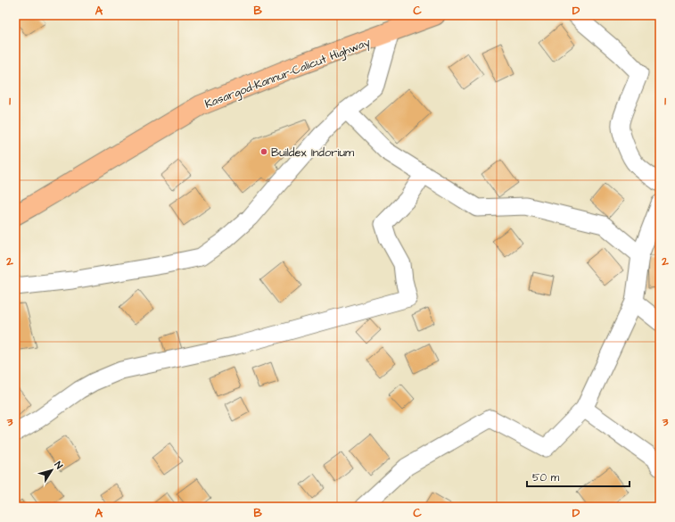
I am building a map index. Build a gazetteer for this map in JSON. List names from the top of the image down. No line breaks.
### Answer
{"streets":{"highway":["Kasargod-Kannur-Calicut Highway"]},"places":["Buildex Indorium"],"scale_bar":"50 m","north":"top right","grid":{"columns":["A","B","C","D"],"rows":["1","2","3"]}}
